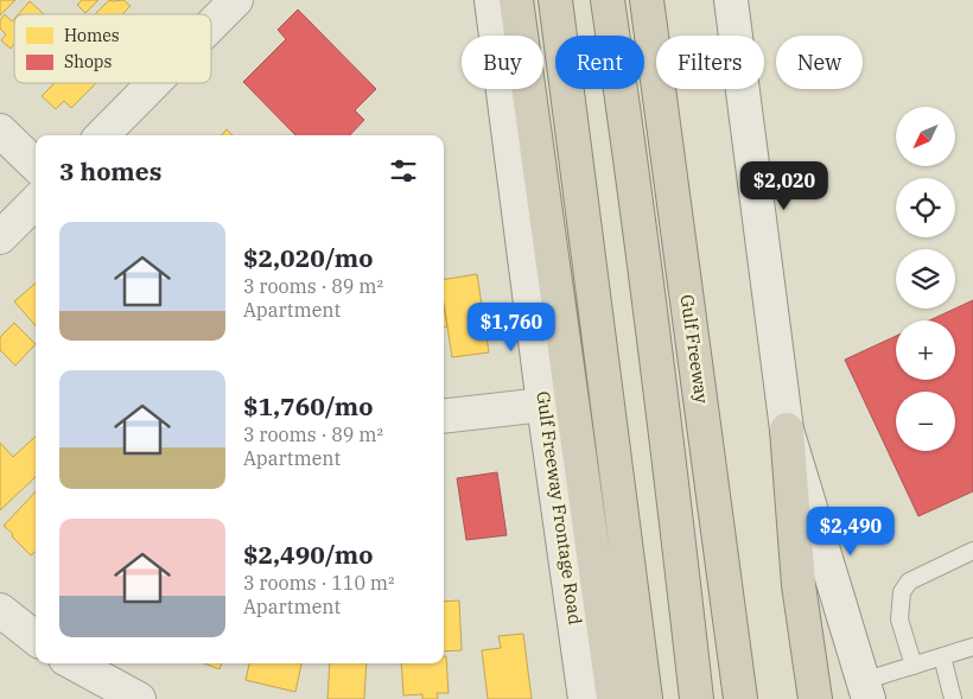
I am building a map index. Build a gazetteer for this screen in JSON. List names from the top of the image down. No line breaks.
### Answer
{"streets":{"highway":["Gulf Freeway"],"main road":["Gulf Freeway Frontage Road"]},"legend":["Homes","Shops"],"north":"bottom left","page":{"chip":["Buy","Rent","Filters","New"],"map_buttons":["+","−"],"heading":"3 homes","price":["$2,020","$1,760","$2,490"],"list":[{"name":"$2,020/mo","note":"3 rooms · 89 m² · Apartment"},{"name":"$1,760/mo","note":"3 rooms · 89 m² · Apartment"},{"name":"$2,490/mo","note":"3 rooms · 110 m² · Apartment"}]}}
